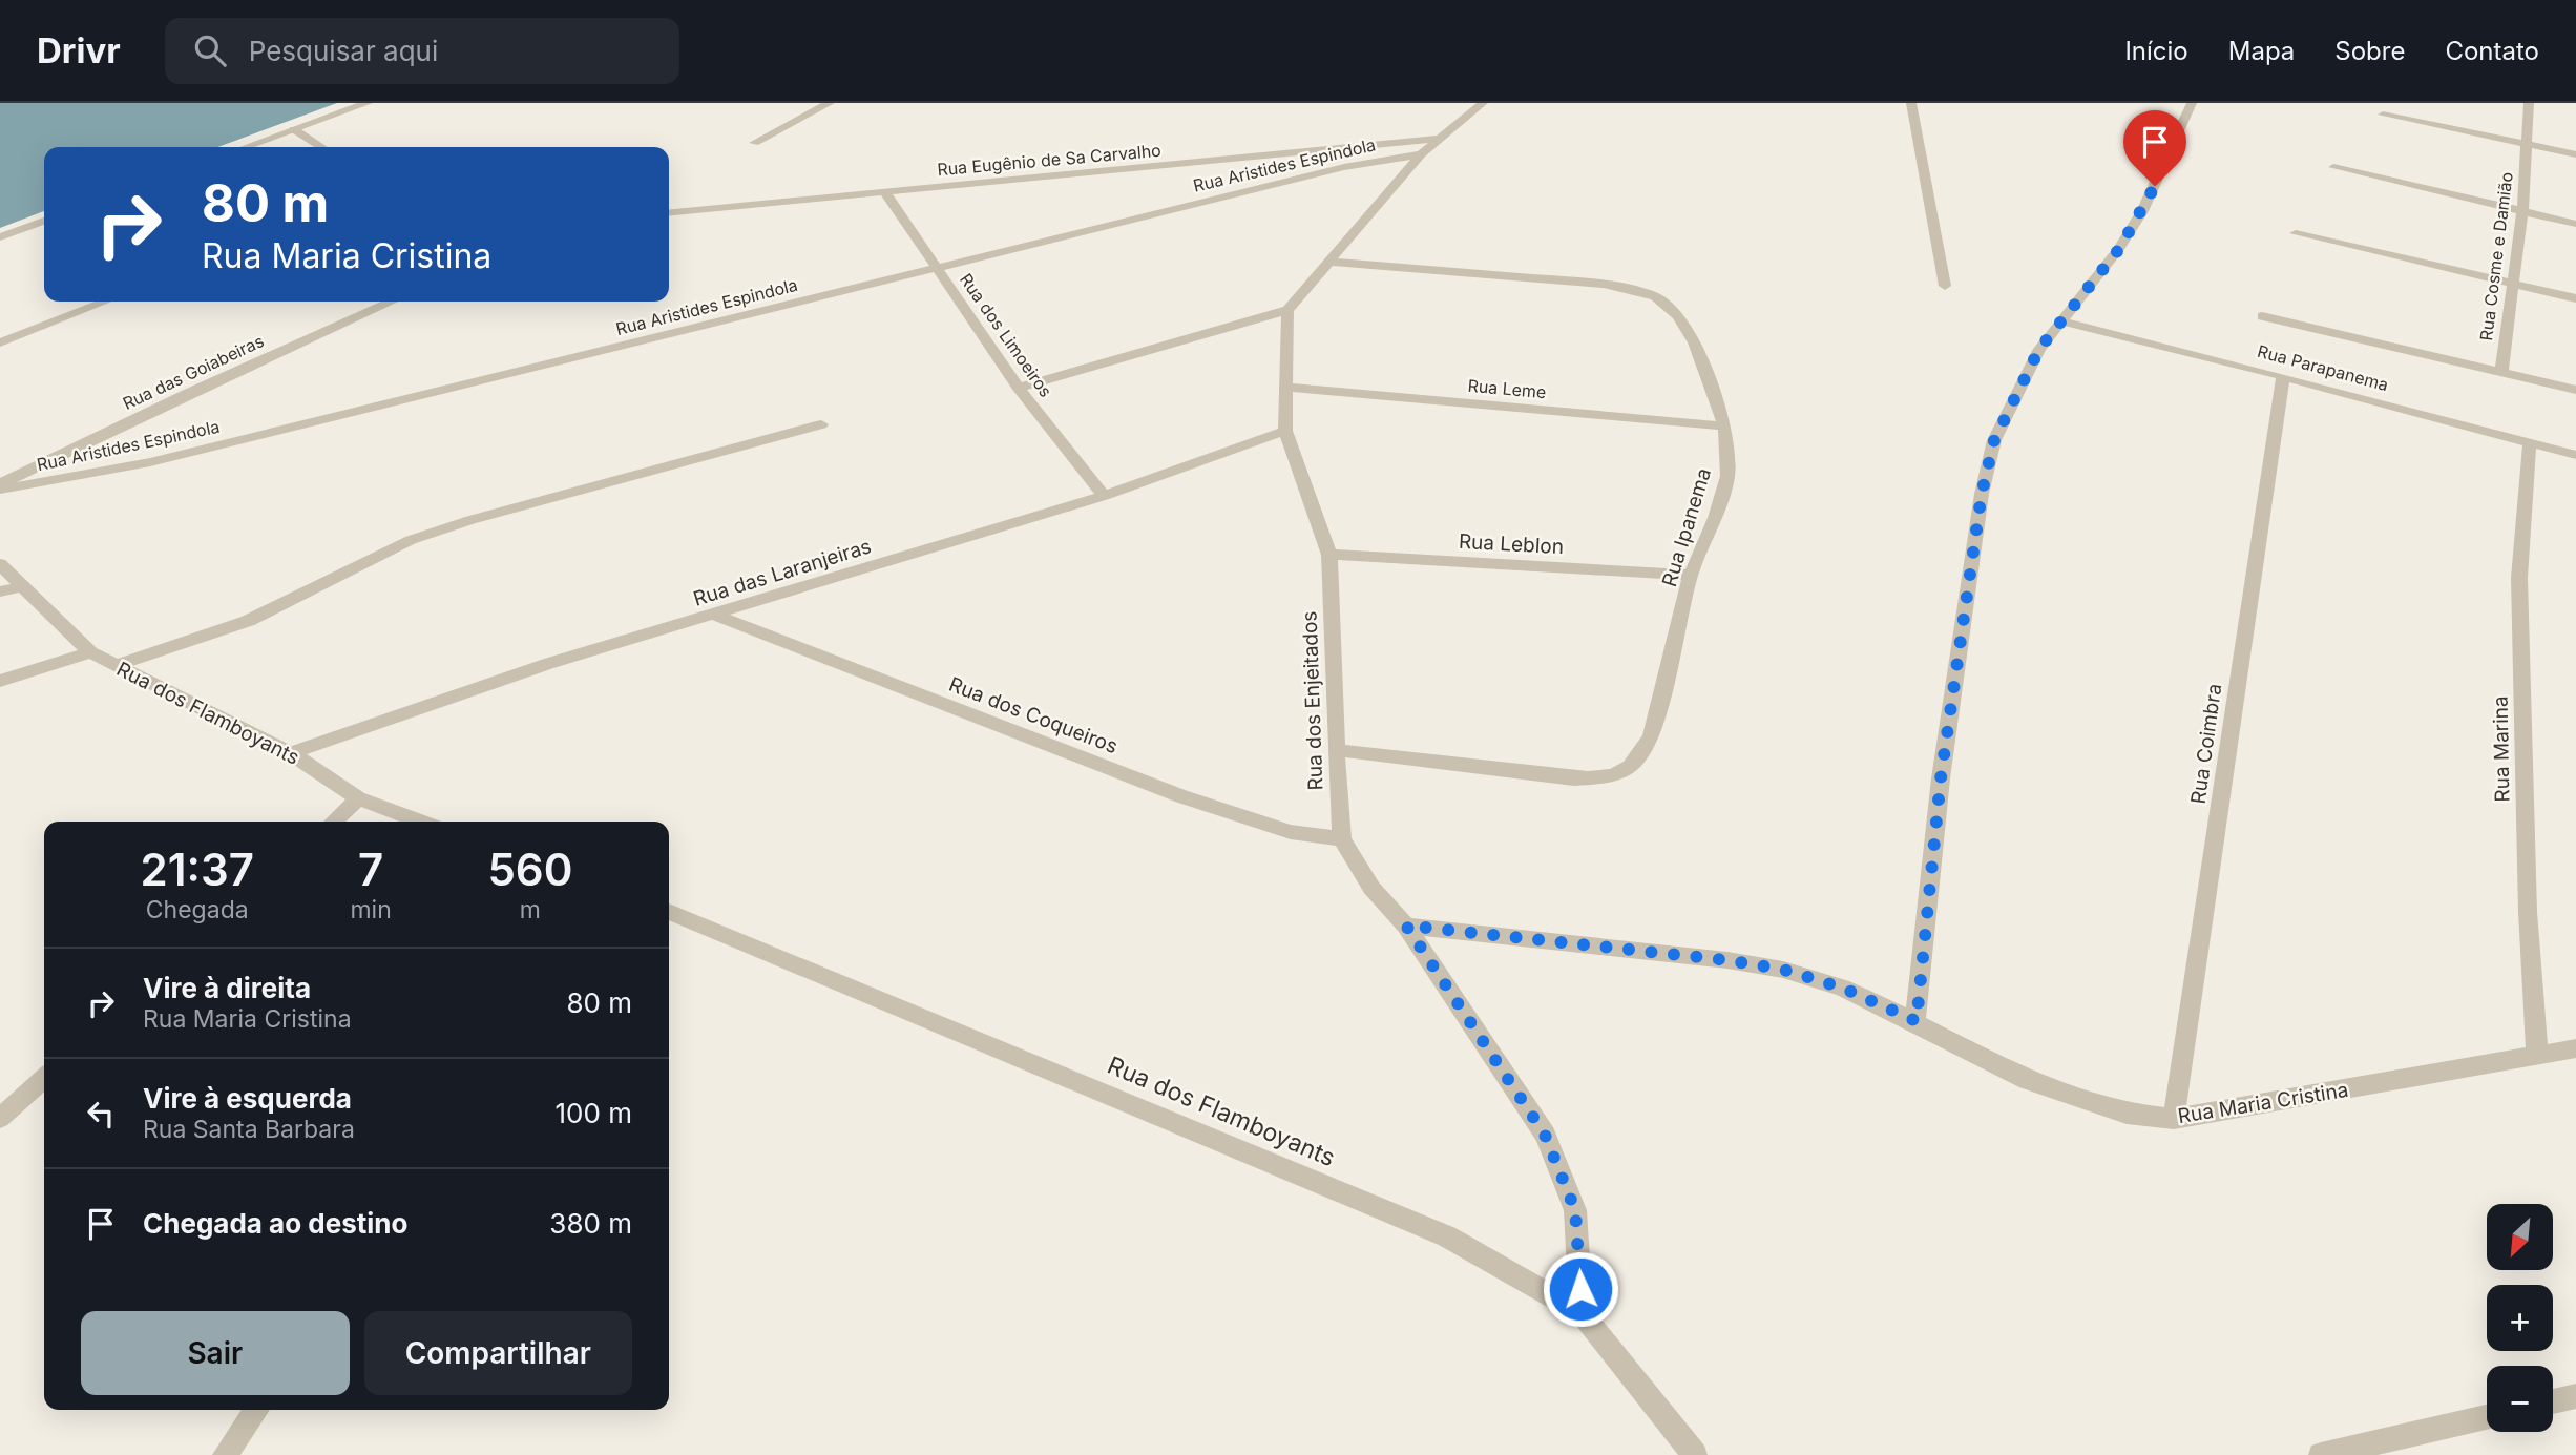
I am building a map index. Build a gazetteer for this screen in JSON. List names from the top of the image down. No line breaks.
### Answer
{"streets":{"street":["Rua Eugênio de Sa Carvalho","Rua Aristides Espindola","Rua Cosme e Damião","Rua dos Limoeiros","Rua Parapanema","Rua das Goiabeiras","Rua Leme","Rua Ipanema","Rua Leblon","Rua das Laranjeiras","Rua dos Enjeitados","Rua dos Flamboyants","Rua dos Coqueiros","Rua Coimbra","Rua Marina","Rua Maria Cristina"]},"crossings":[["Rua Eugênio de Sa Carvalho","Rua dos Limoeiros"],["Rua Aristides Espindola","Rua dos Limoeiros"],["Rua Aristides Espindola","Rua das Goiabeiras"],["Rua dos Limoeiros","Rua das Laranjeiras"],["Rua Parapanema","Rua Coimbra"],["Rua Parapanema","Rua Marina"],["Rua Leme","Rua Ipanema"],["Rua Leme","Rua dos Enjeitados"],["Rua Ipanema","Rua Leblon"],["Rua Ipanema","Rua dos Enjeitados"],["Rua Leblon","Rua dos Enjeitados"],["Rua das Laranjeiras","Rua dos Enjeitados"],["Rua das Laranjeiras","Rua dos Flamboyants"],["Rua das Laranjeiras","Rua dos Coqueiros"],["Rua dos Enjeitados","Rua dos Flamboyants"],["Rua dos Enjeitados","Rua dos Coqueiros"],["Rua dos Enjeitados","Rua Maria Cristina"],["Rua Coimbra","Rua Maria Cristina"],["Rua Marina","Rua Maria Cristina"]],"north":"bottom left","page":{"header":"Drivr","search":"Pesquisar aqui","nav":["Início","Mapa","Sobre","Contato"],"turn":["80 m","Rua Maria Cristina"],"eta":["21:37","Chegada","7","min","560","m"],"list":[{"name":"Vire à direita","note":"Rua Maria Cristina","value":"80 m"},{"name":"Vire à esquerda","note":"Rua Santa Barbara","value":"100 m"},{"name":"Chegada ao destino","value":"380 m"}],"map_buttons":["+","−"],"buttons":["Sair","Compartilhar"]}}
